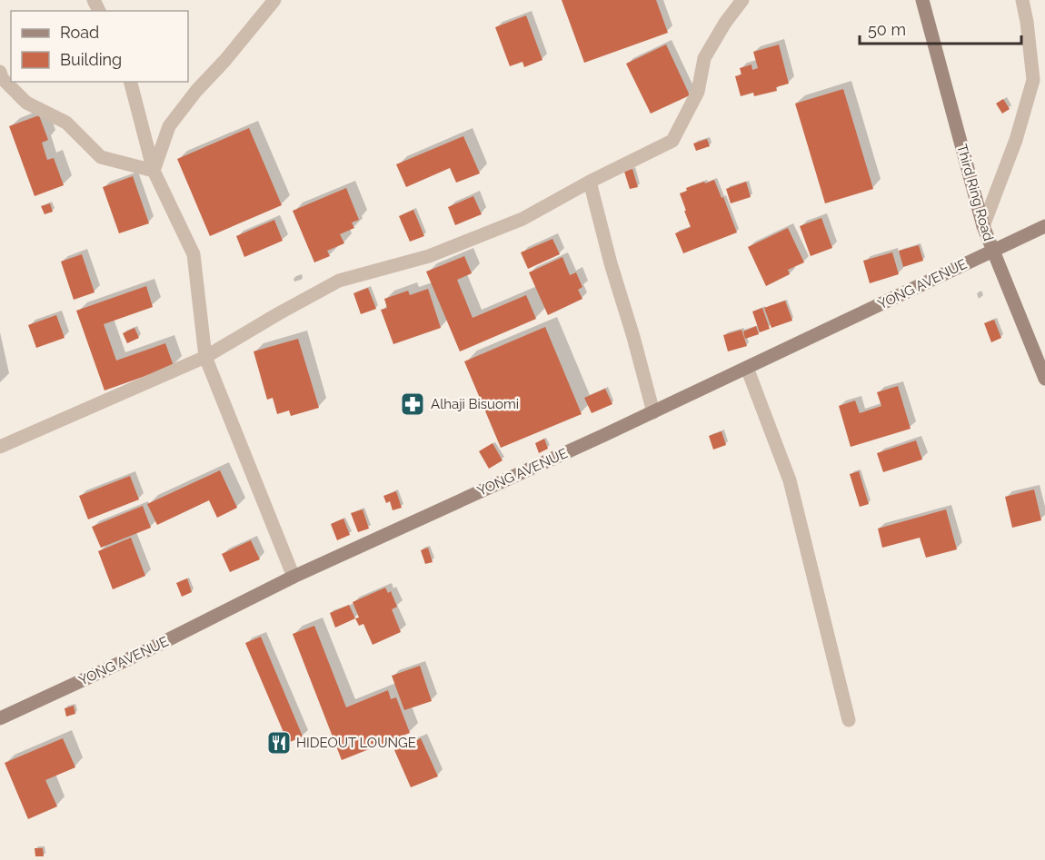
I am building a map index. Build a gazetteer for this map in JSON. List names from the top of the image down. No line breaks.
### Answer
{"streets":{"street":["Third Ring Road","YONG AVENUE"]},"crossings":[["Third Ring Road","YONG AVENUE"]],"places":{"pharmacy":["Alhaji Bisuomi"],"restaurant":["HIDEOUT LOUNGE"]},"legend":["Road","Building"],"scale_bar":"50 m"}
